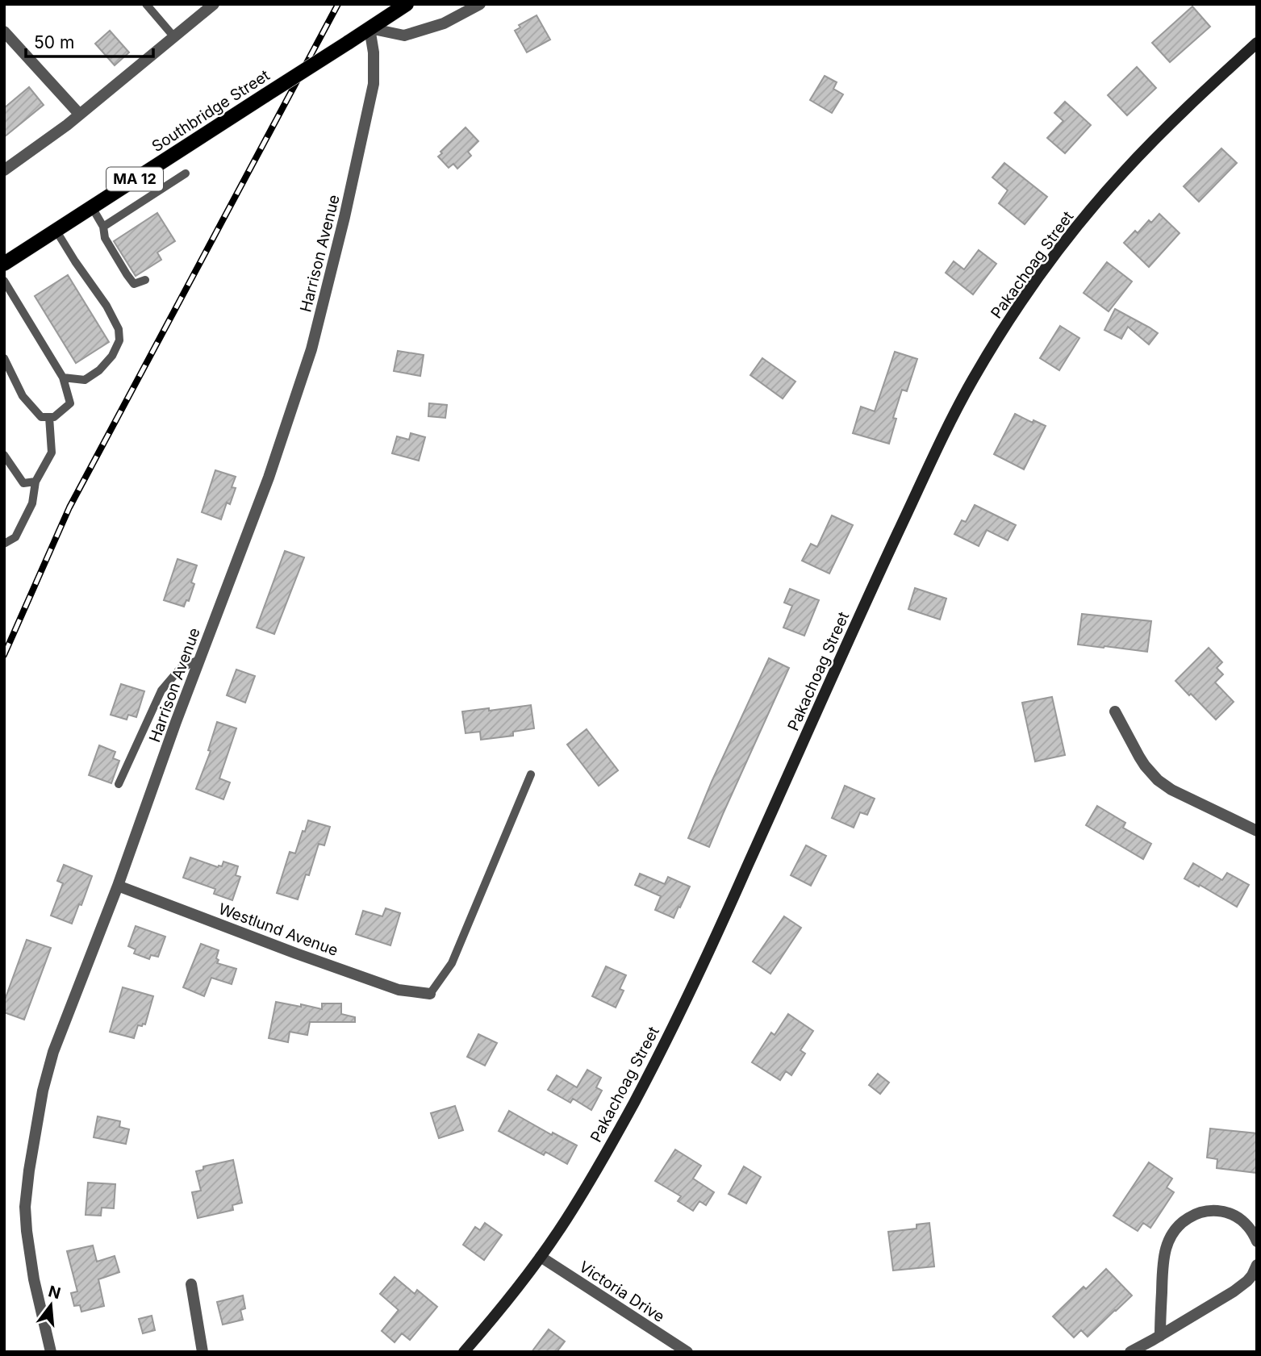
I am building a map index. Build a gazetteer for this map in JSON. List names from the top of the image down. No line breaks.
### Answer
{"streets":{"main road":["Southbridge Street","MA 12"],"street":["Harrison Avenue","Pakachoag Street","Westlund Avenue","Victoria Drive"]},"crossings":[["Southbridge Street","Harrison Avenue"],["Harrison Avenue","Westlund Avenue"],["Pakachoag Street","Victoria Drive"]],"scale_bar":"50 m","north":"top"}
